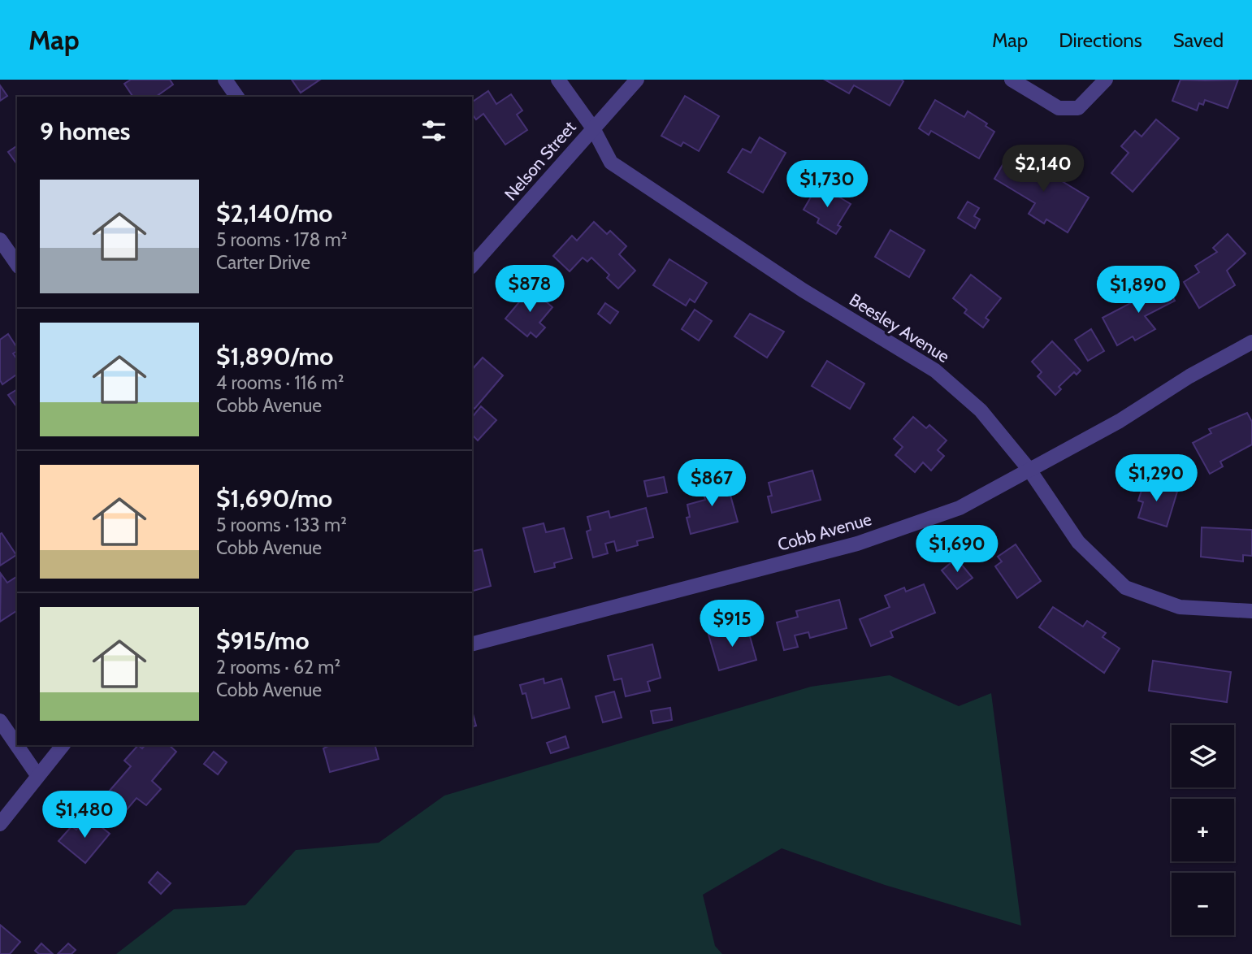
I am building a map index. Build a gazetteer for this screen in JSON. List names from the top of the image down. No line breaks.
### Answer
{"streets":{"street":["Nelson Street","Beesley Avenue","Cobb Avenue"]},"crossings":[["Nelson Street","Beesley Avenue"],["Beesley Avenue","Cobb Avenue"]],"page":{"header":"Map","nav":["Map","Directions","Saved"],"heading":"9 homes","price":["$2,140","$1,730","$878","$1,890","$1,290","$867","$1,690","$915","$1,480"],"list":[{"name":"$2,140/mo","note":"5 rooms · 178 m² · Carter Drive"},{"name":"$1,890/mo","note":"4 rooms · 116 m² · Cobb Avenue"},{"name":"$1,690/mo","note":"5 rooms · 133 m² · Cobb Avenue"},{"name":"$915/mo","note":"2 rooms · 62 m² · Cobb Avenue"}],"map_buttons":["+","−"]}}
